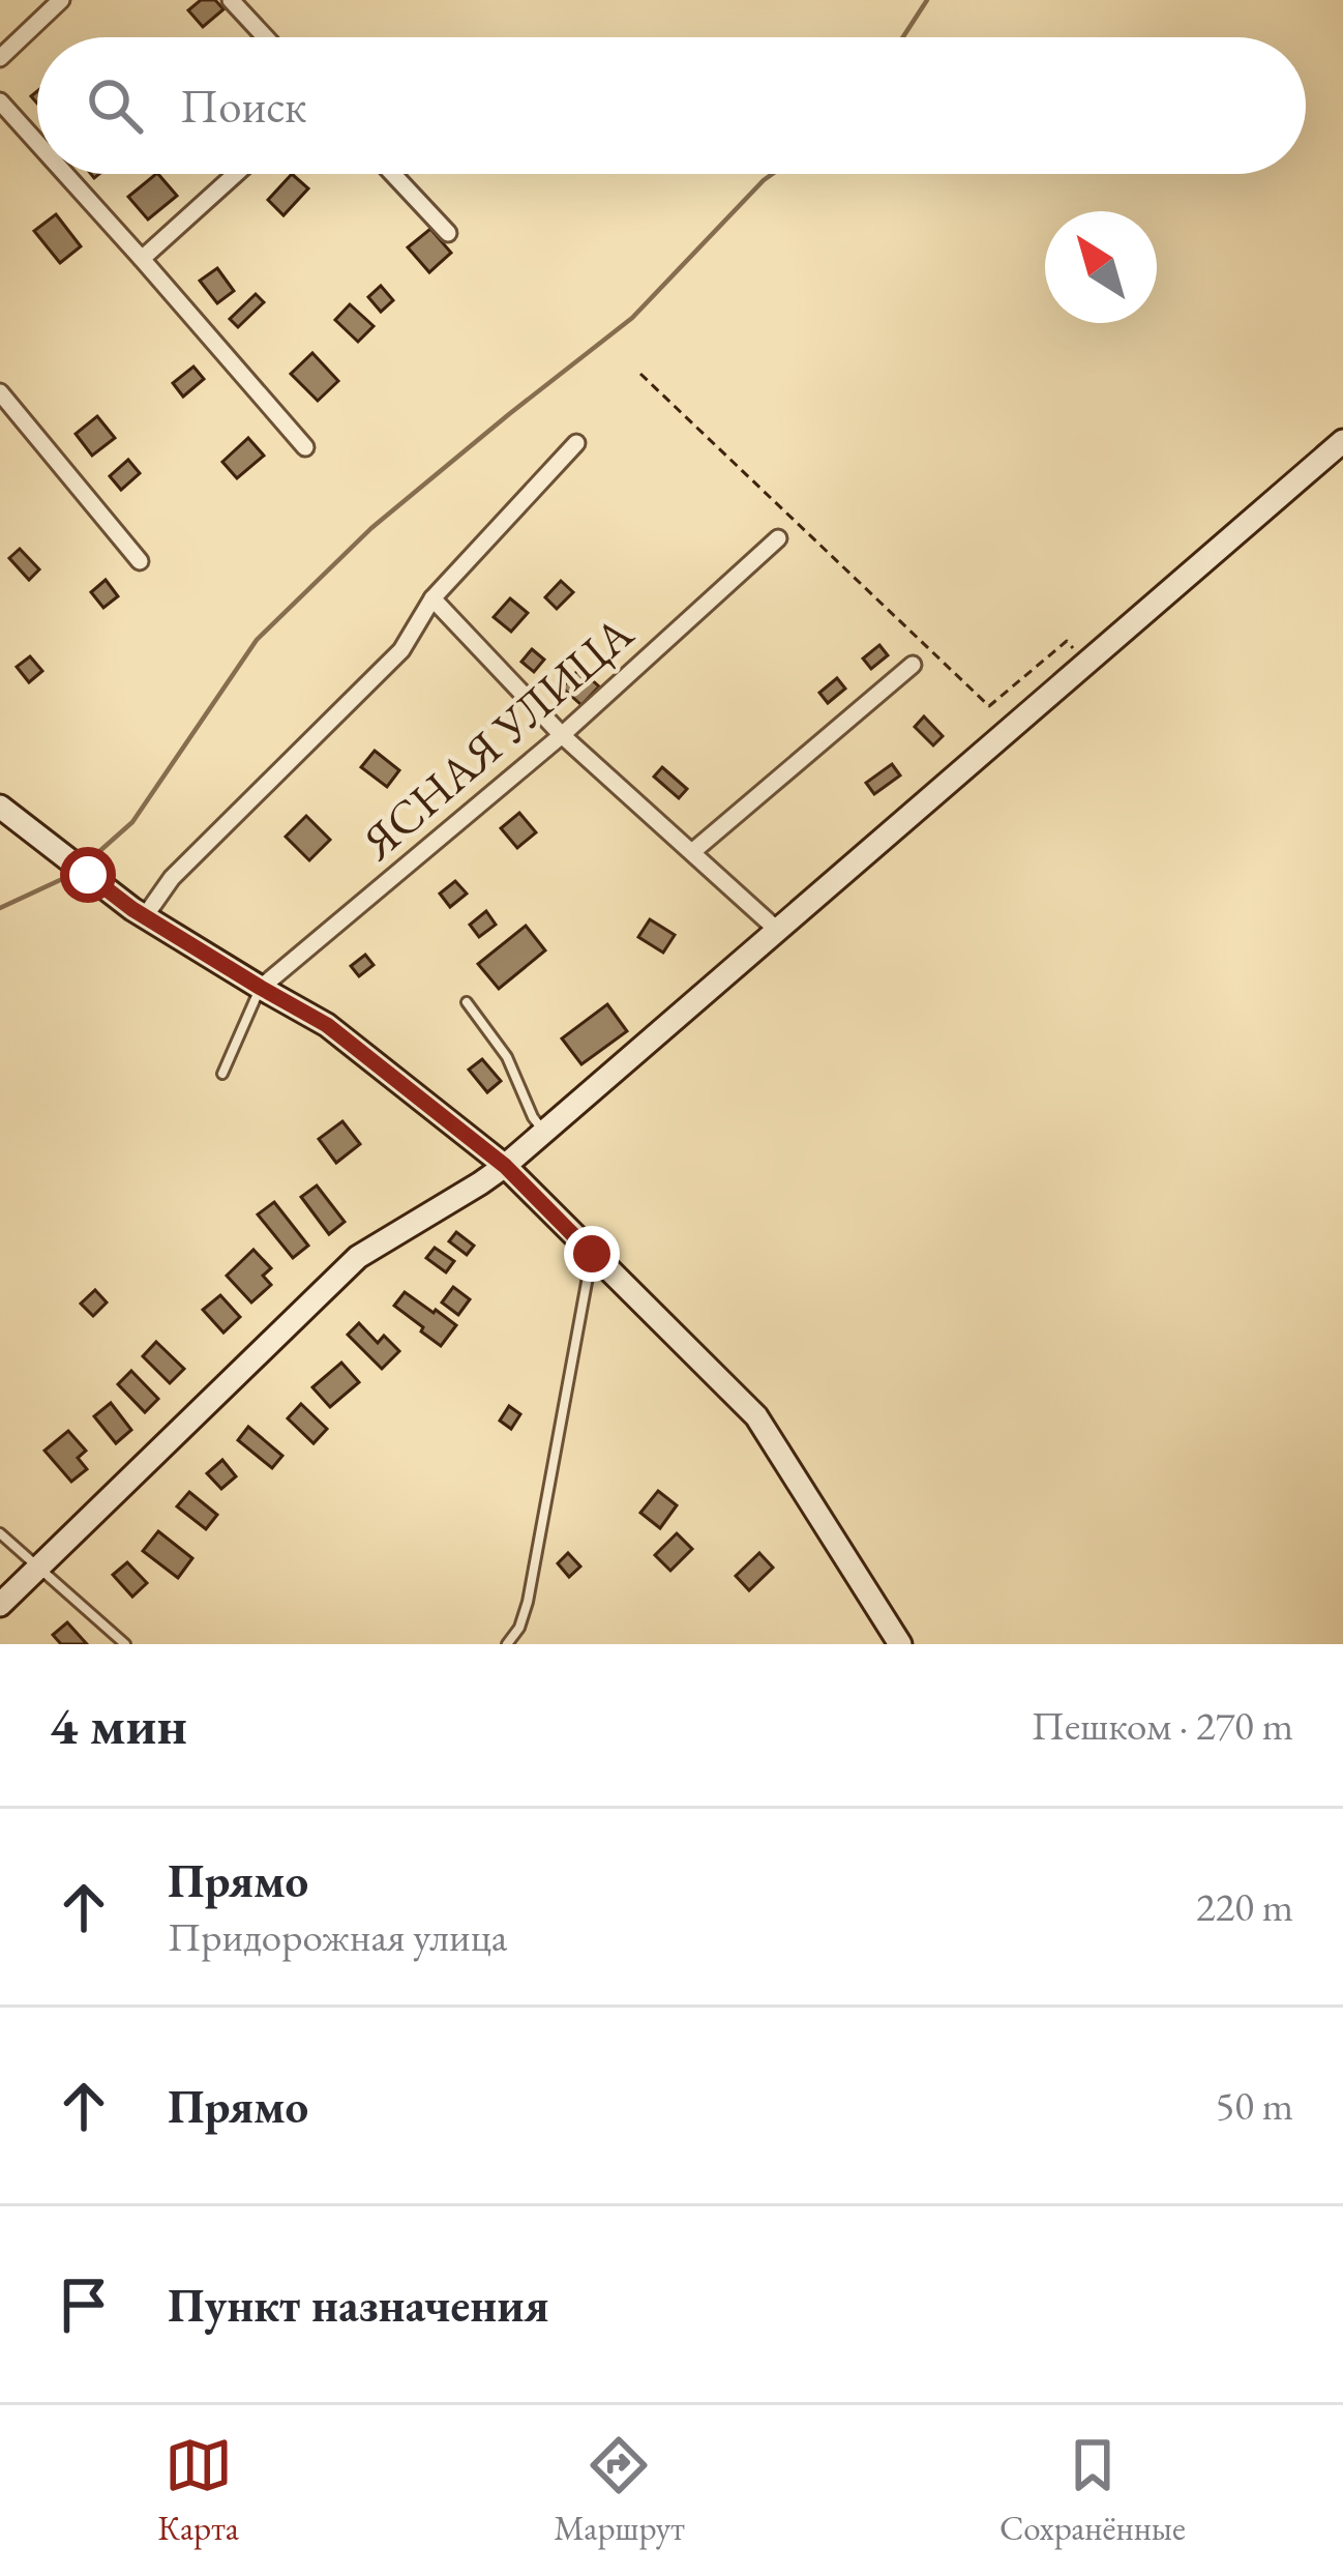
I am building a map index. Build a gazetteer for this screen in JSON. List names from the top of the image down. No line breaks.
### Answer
{"streets":{"street":["ЯСНАЯ УЛИЦА"]},"north":"top left","page":{"search":"Поиск","heading":["4 мин","Пешком · 270 m"],"list":[["Прямо","Придорожная улица","220 m"],["Прямо","50 m"],"Пункт назначения"],"nav":["Карта","Маршрут","Сохранённые"]}}
